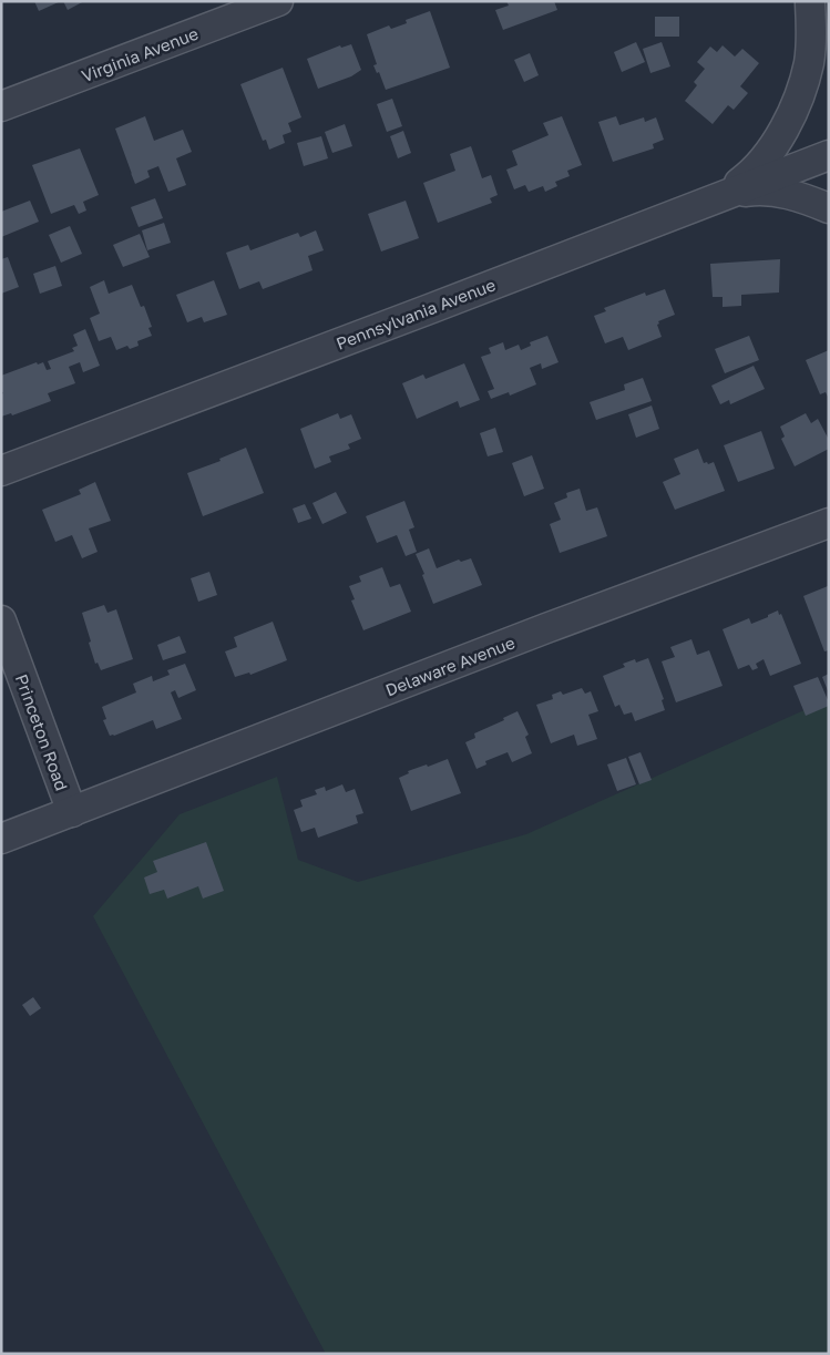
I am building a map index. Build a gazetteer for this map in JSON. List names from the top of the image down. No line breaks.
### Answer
{"streets":{"street":["Virginia Avenue","Pennsylvania Avenue","Delaware Avenue","Princeton Road"]},"crossings":[["Delaware Avenue","Princeton Road"]]}
